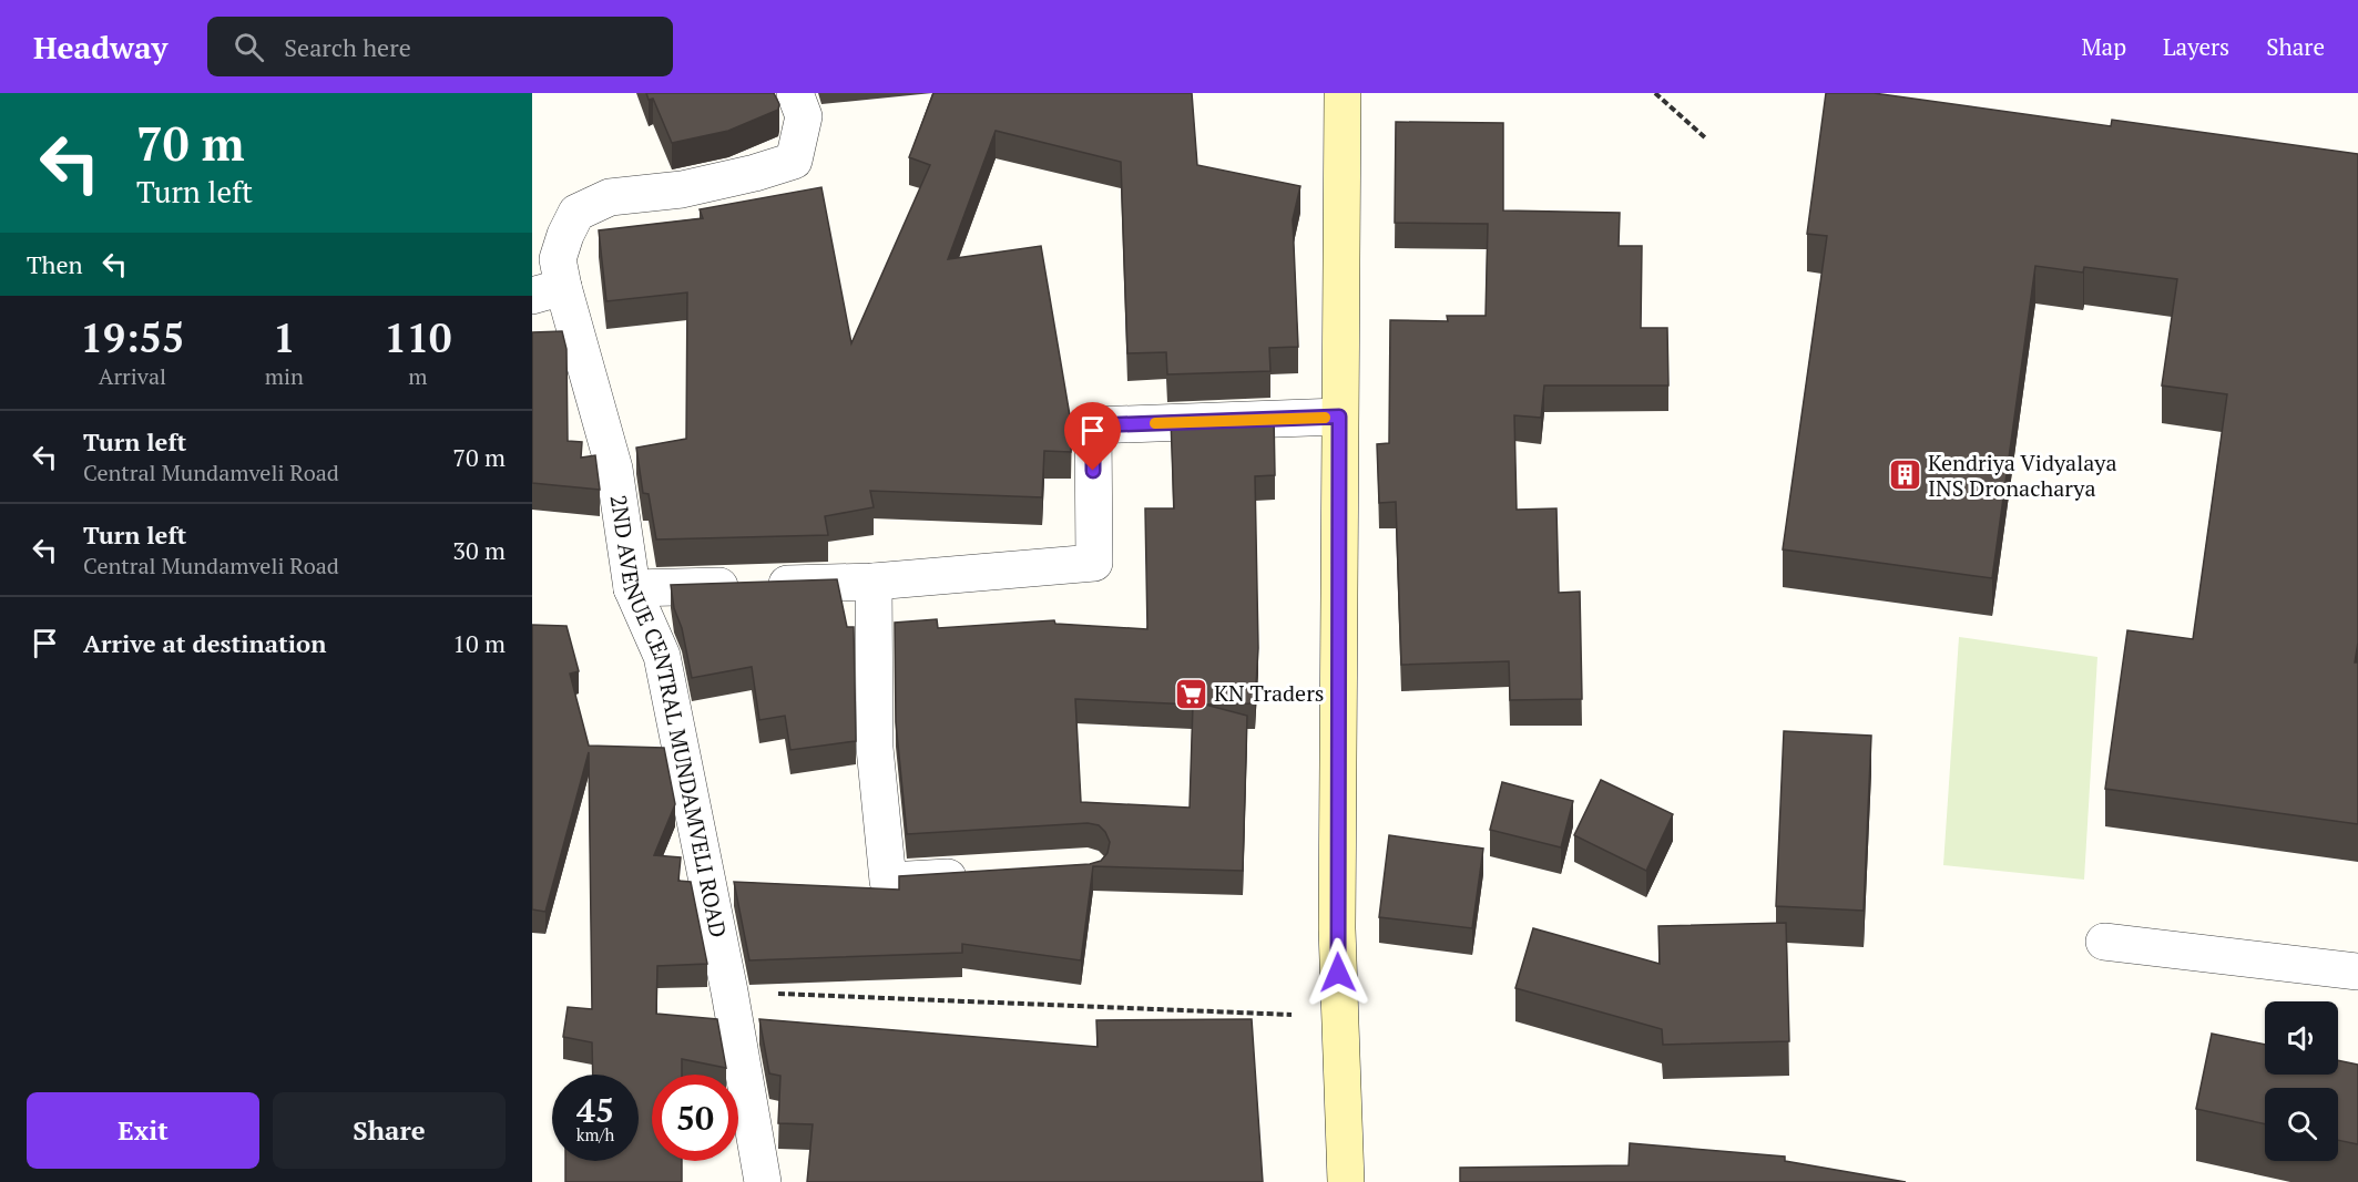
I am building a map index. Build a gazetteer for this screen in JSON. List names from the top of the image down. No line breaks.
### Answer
{"streets":{"street":["2ND AVENUE CENTRAL MUNDAMVELI ROAD"]},"places":{"building":["Kendriya Vidyalaya INS Dronacharya"],"supermarket":["KN Traders"]},"page":{"header":"Headway","search":"Search here","nav":["Map","Layers","Share"],"turn":["70 m","Turn left"],"then":"Then","eta":["19:55","Arrival","1","min","110","m"],"list":[{"name":"Turn left","note":"Central Mundamveli Road","value":"70 m"},{"name":"Turn left","note":"Central Mundamveli Road","value":"30 m"},{"name":"Arrive at destination","value":"10 m"}],"speed":"45 km/h","limit":"50","buttons":["Exit","Share"]}}
